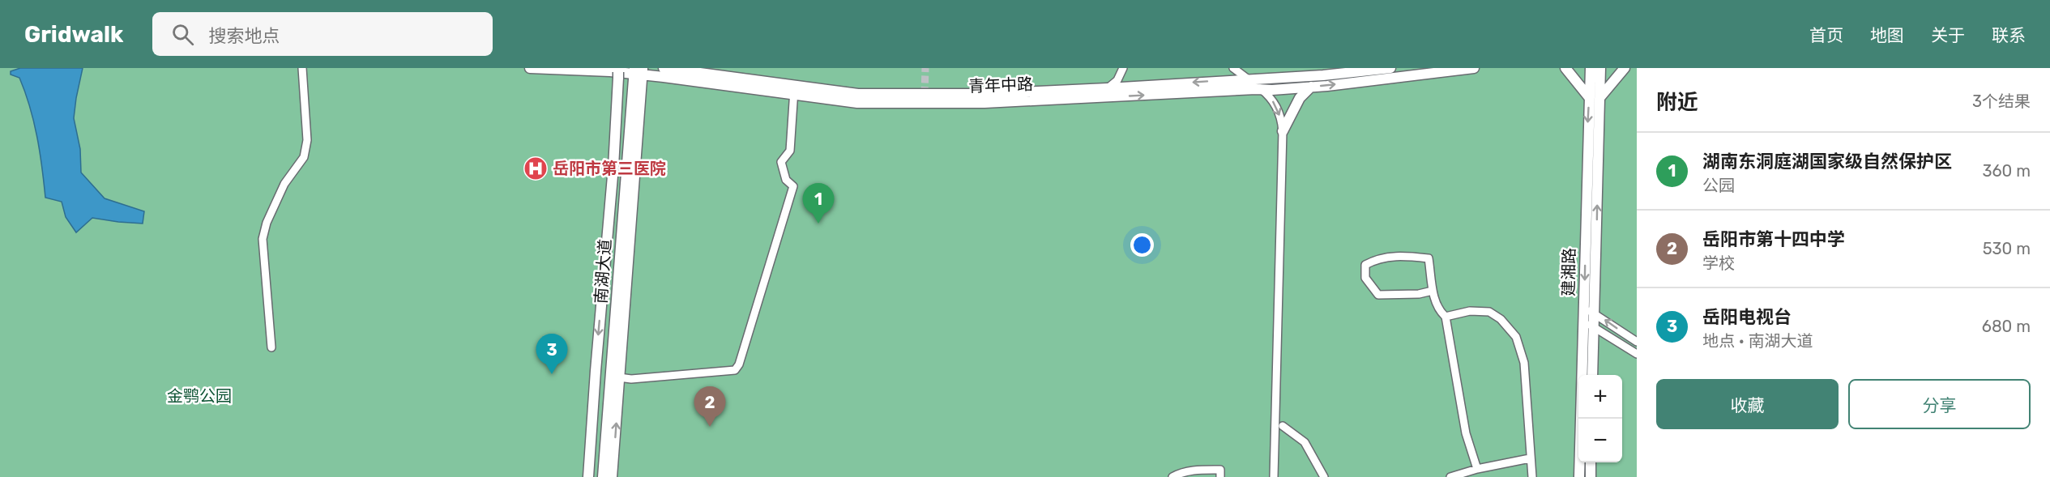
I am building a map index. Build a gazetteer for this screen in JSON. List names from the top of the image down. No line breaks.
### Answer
{"streets":{"main road":["青年中路","南湖大道","建湘路"]},"crossings":[["青年中路","南湖大道"]],"parks":["金鹗公园"],"places":{"hospital":["岳阳市第三医院"]},"page":{"header":"Gridwalk","search":"搜索地点","nav":["首页","地图","关于","联系"],"heading":["附近","3个结果"],"list":[{"mark":"1","name":"湖南东洞庭湖国家级自然保护区","note":"公园","value":"360 m"},{"mark":"2","name":"岳阳市第十四中学","note":"学校","value":"530 m"},{"mark":"3","name":"岳阳电视台","note":"地点 · 南湖大道","value":"680 m"}],"pins":["1","3","2"],"buttons":["收藏","分享"],"map_buttons":["+","−"]}}
